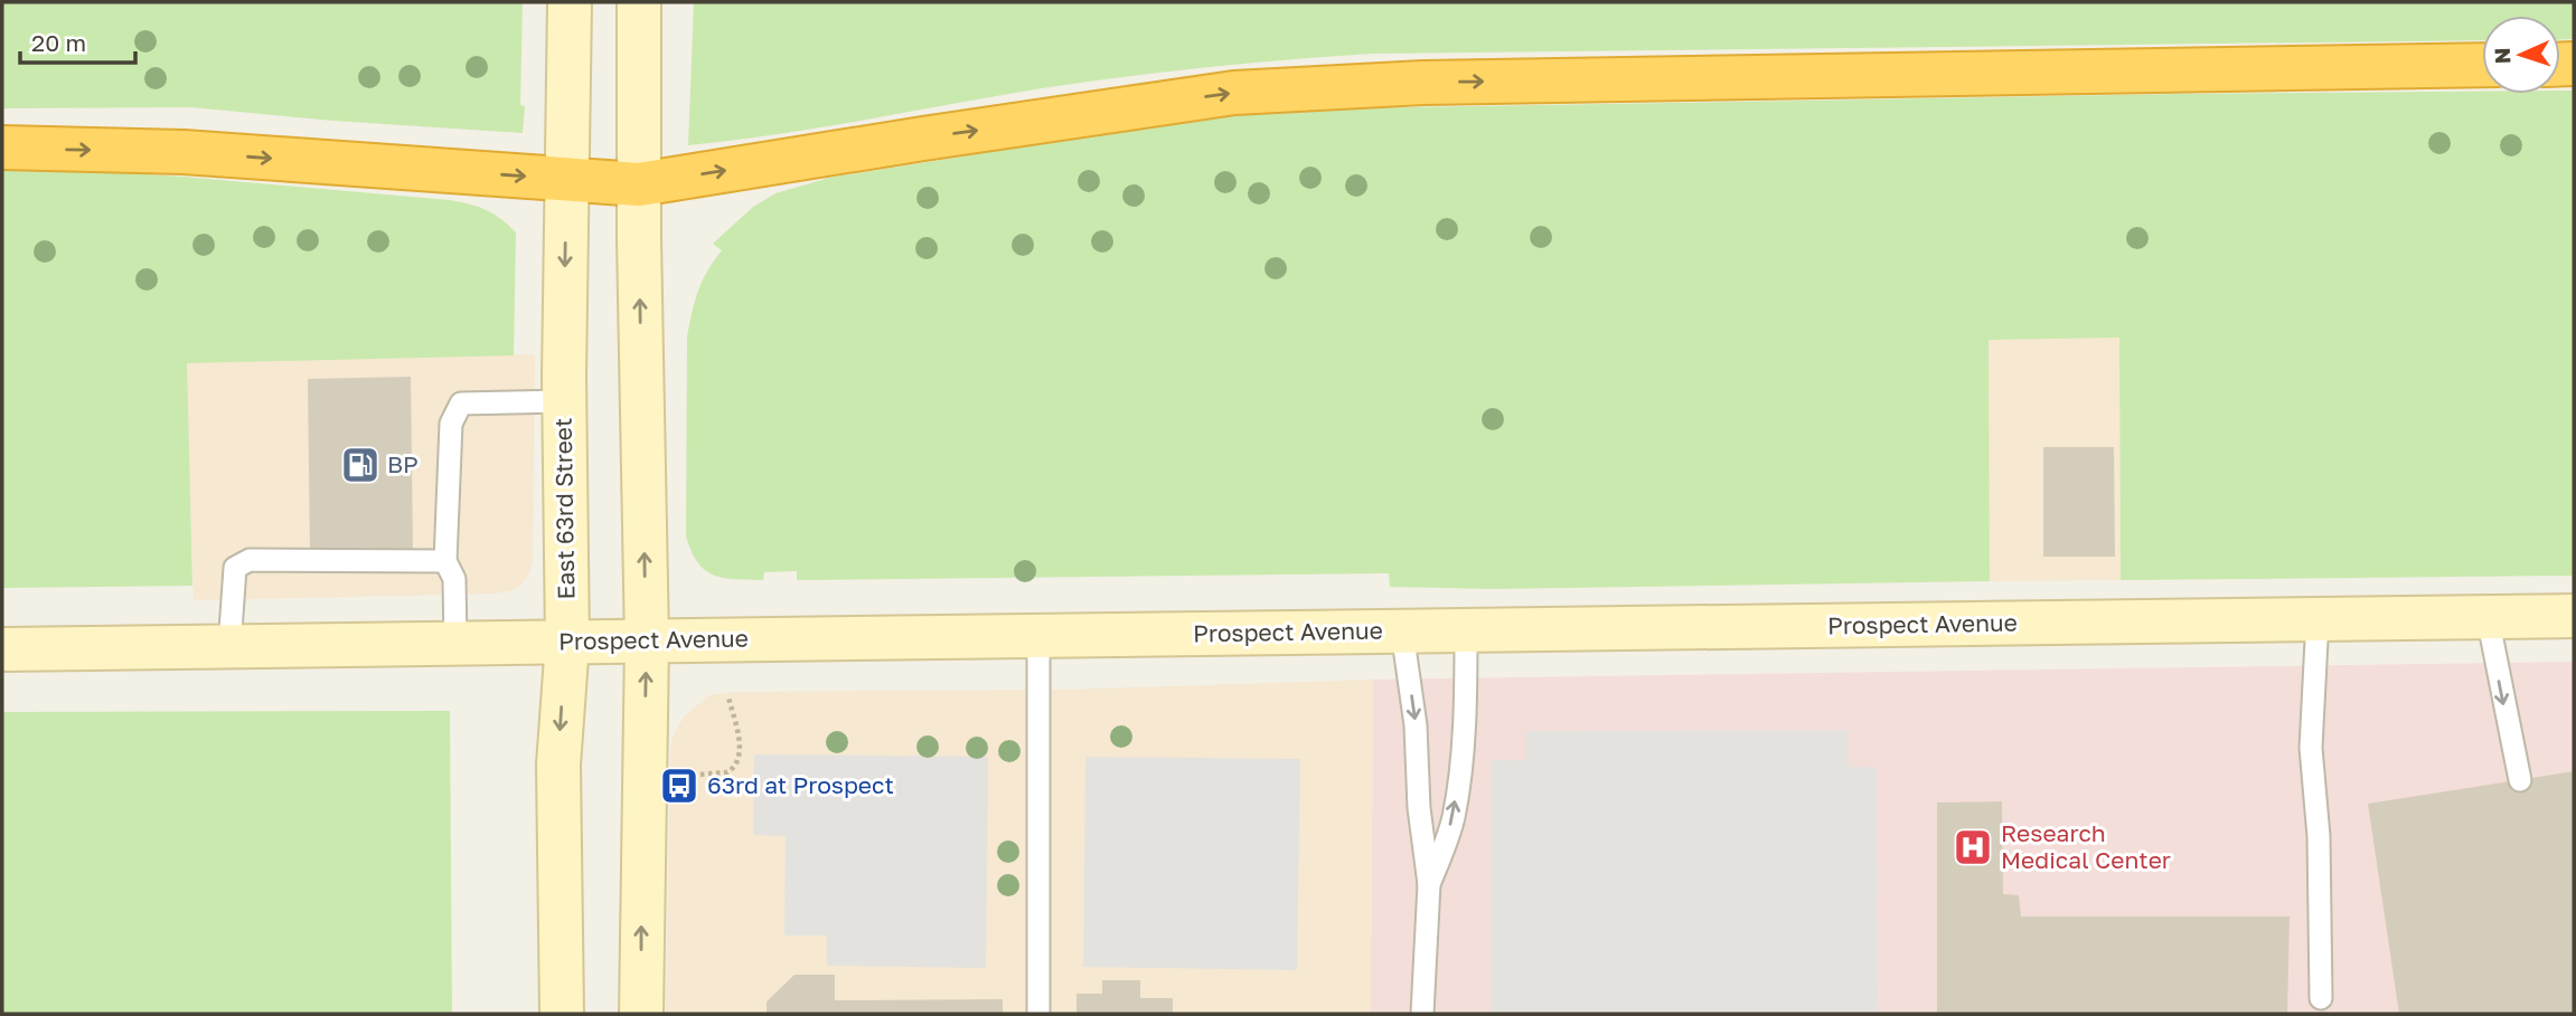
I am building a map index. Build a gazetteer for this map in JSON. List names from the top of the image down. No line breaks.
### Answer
{"streets":{"main road":["East 63rd Street","Prospect Avenue"]},"crossings":[["East 63rd Street","Prospect Avenue"]],"places":{"fuel station":["BP"],"bus stop":["63rd at Prospect"],"hospital":["Research Medical Center"]},"scale_bar":"20 m","north":"left"}
